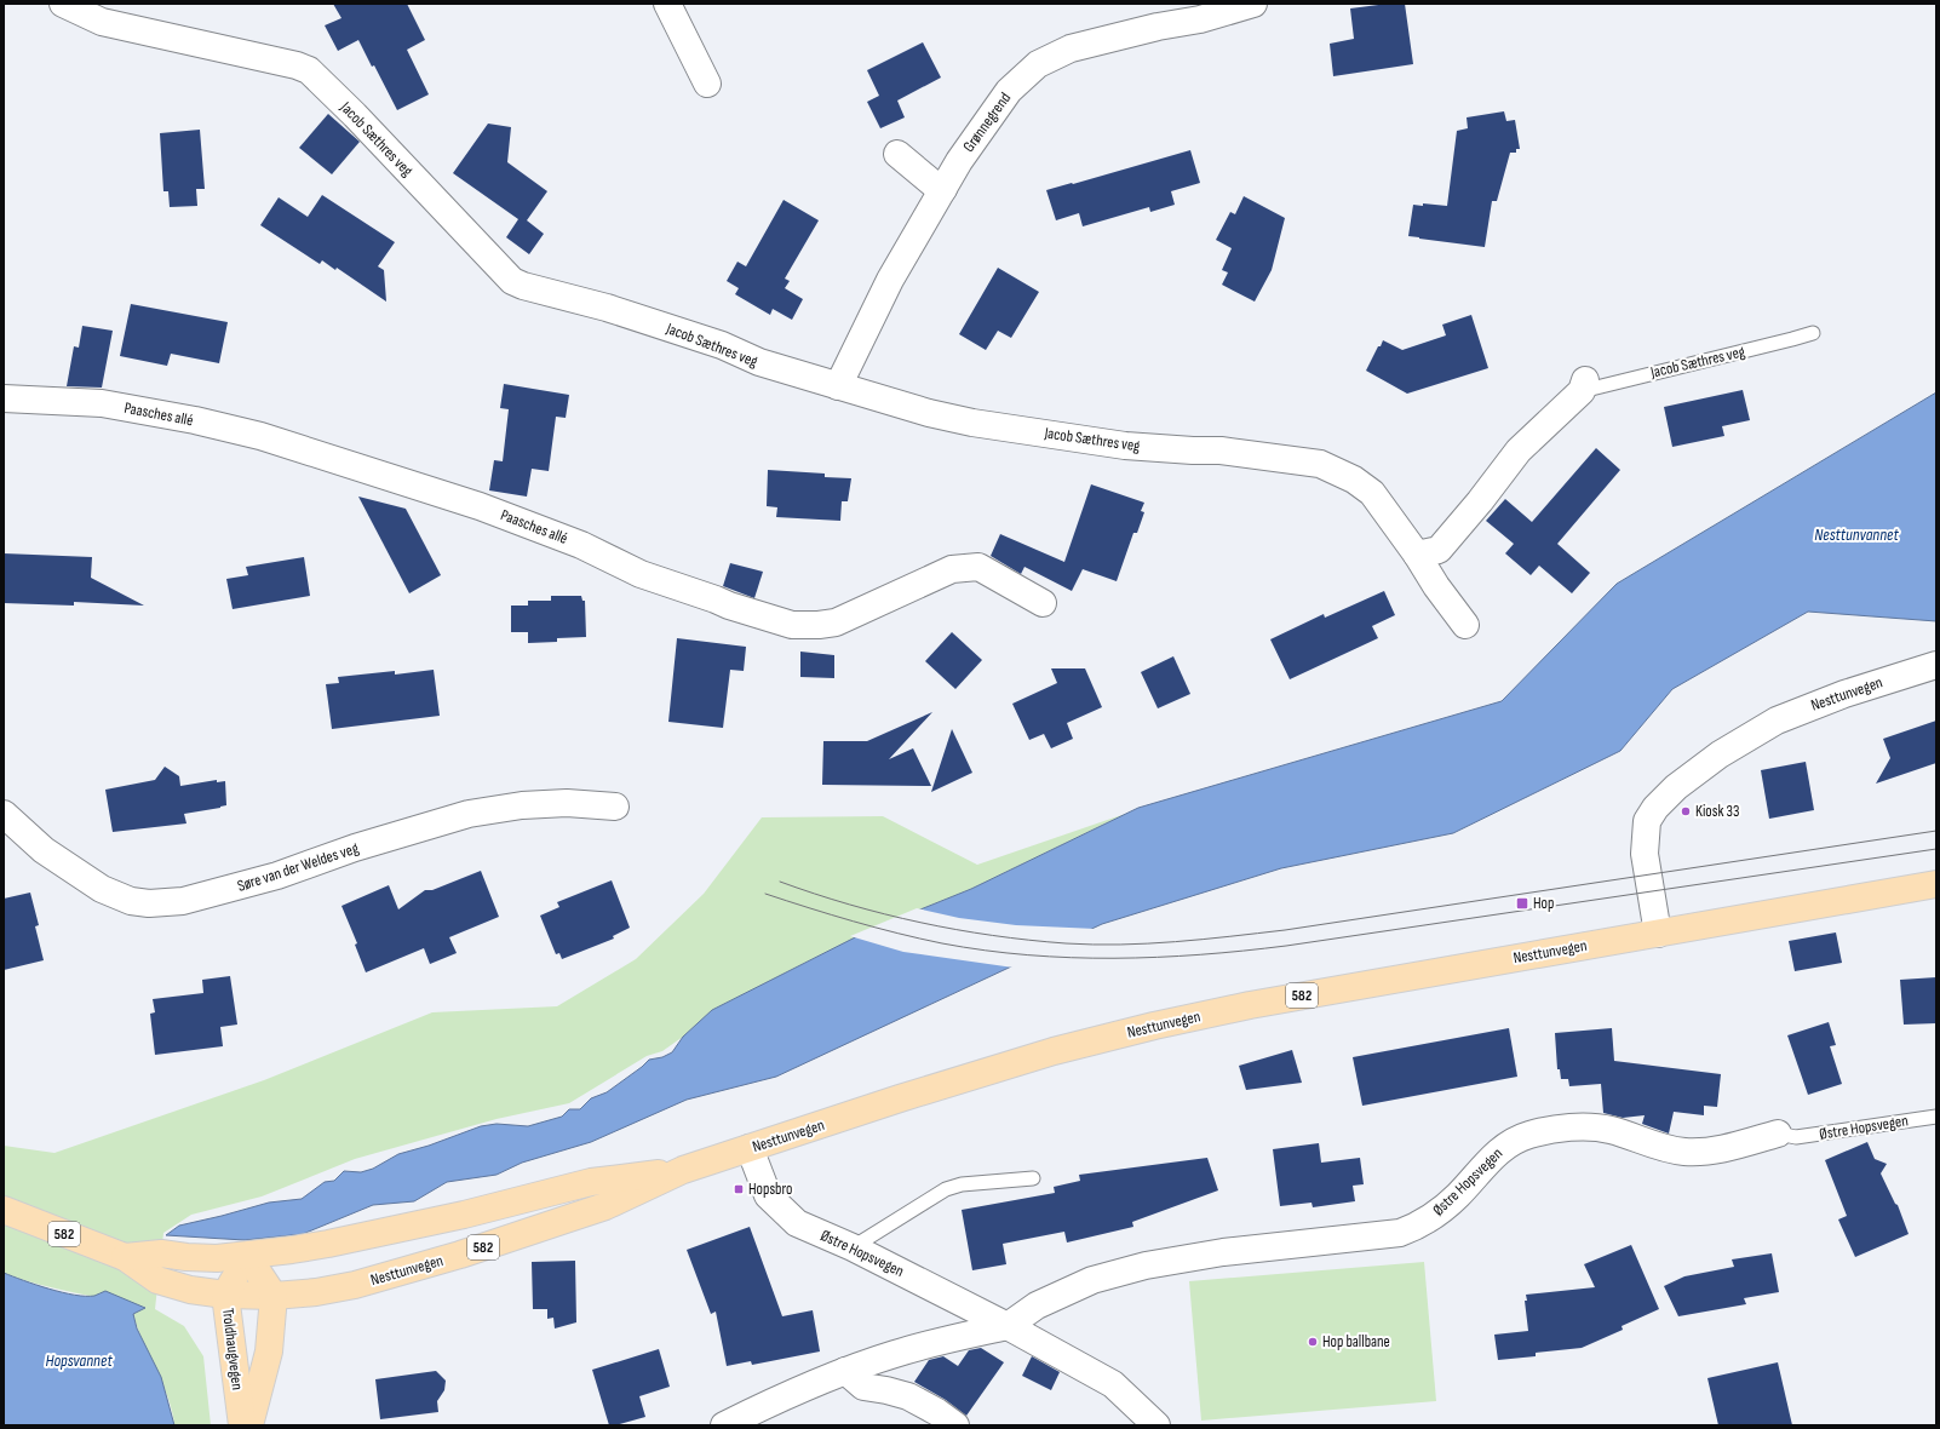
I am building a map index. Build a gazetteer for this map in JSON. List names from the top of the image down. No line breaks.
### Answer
{"streets":{"main road":["Nesttunvegen","582","Troldhaugvegen"],"street":["Grønnegrend","Jacob Sæthres veg","Paasches allé","Søre van der Weldes veg","Østre Hopsvegen"]},"crossings":[["Grønnegrend","Jacob Sæthres veg"],["Nesttunvegen","Østre Hopsvegen"],["Nesttunvegen","Troldhaugvegen"]],"water":["Nesttunvannet","Hopsvannet"],"places":{"other":["Kiosk 33","Hop ballbane"],"transit":["Hop","Hopsbro"]}}
